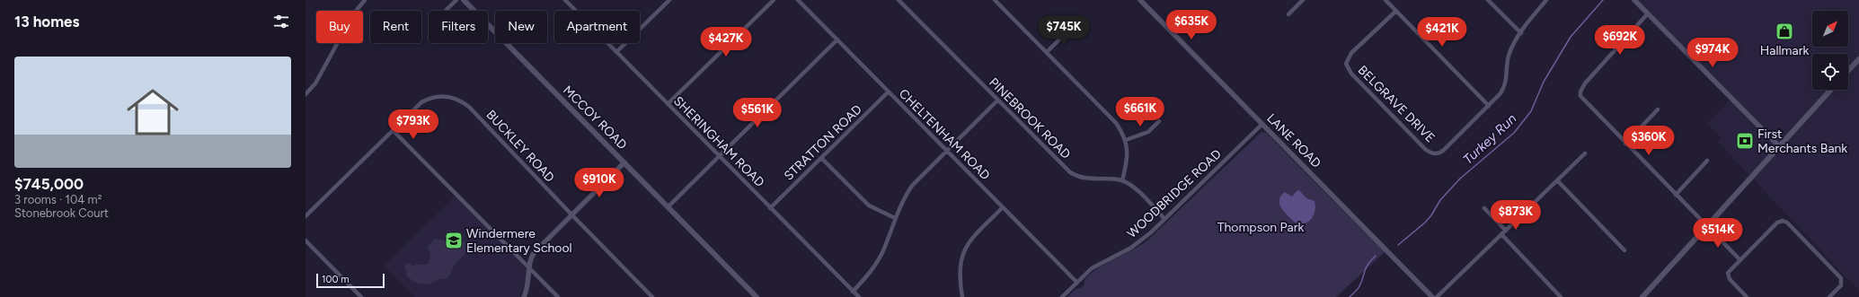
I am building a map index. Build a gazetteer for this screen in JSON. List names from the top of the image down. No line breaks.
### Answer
{"streets":{"main road":["MCCOY ROAD"],"street":["BELGRAVE DRIVE","PINEBROOK ROAD","CHELTENHAM ROAD","LANE ROAD","SHERINGHAM ROAD","STRATTON ROAD","BUCKLEY ROAD","WOODBRIDGE ROAD"]},"crossings":[["CHELTENHAM ROAD","STRATTON ROAD"],["CHELTENHAM ROAD","WOODBRIDGE ROAD"],["LANE ROAD","WOODBRIDGE ROAD"],["SHERINGHAM ROAD","STRATTON ROAD"]],"water":["Turkey Run"],"parks":["Thompson Park"],"places":{"shop":["Hallmark"],"bank":["First Merchants Bank"],"school or university":["Windermere Elementary School"]},"scale_bar":"100 m","north":"top right","page":{"heading":"13 homes","price":["$635K","$745K","$421K","$692K","$427K","$974K","$661K","$561K","$793K","$360K","$910K","$873K","$514K"],"chip":["Buy","Rent","Filters","New","Apartment"],"list":[{"name":"$745,000","note":"3 rooms · 104 m² · Stonebrook Court"}],"scale":"100 m"}}
